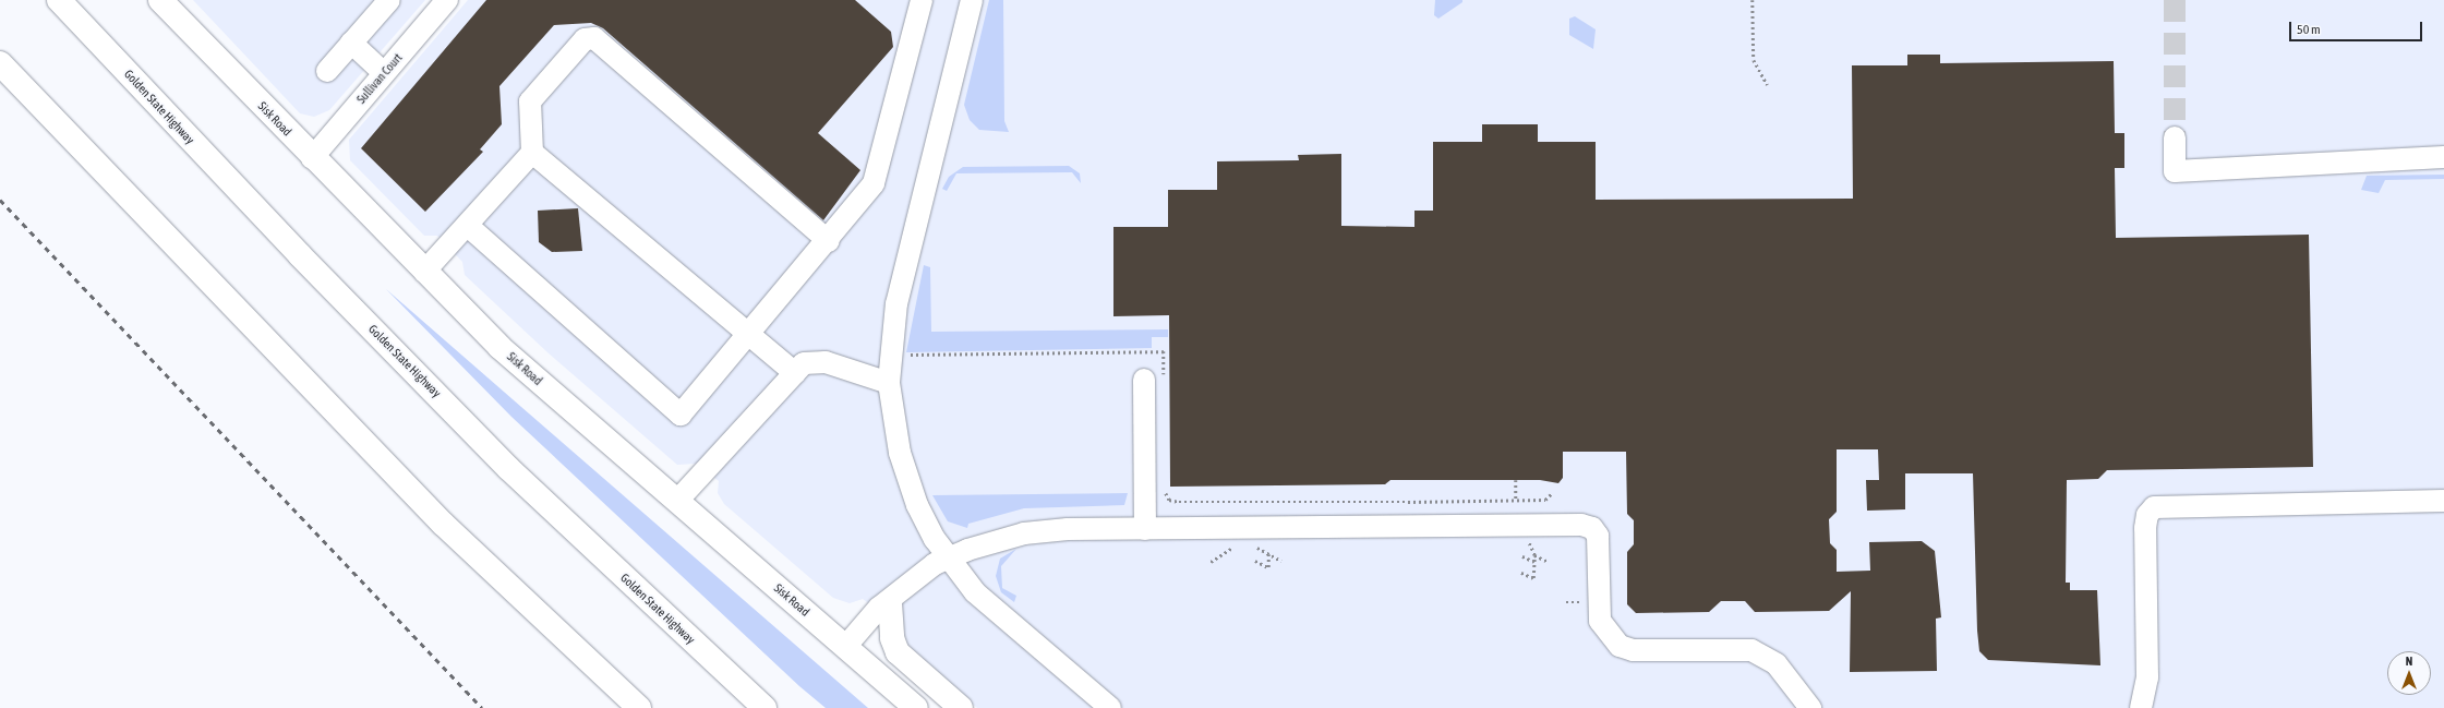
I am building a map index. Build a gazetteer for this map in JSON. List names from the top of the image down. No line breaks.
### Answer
{"streets":{"main road":["Golden State Highway","Sisk Road"],"street":["Sullivan Court"]},"crossings":[["Sullivan Court","Sisk Road"]],"scale_bar":"50 m","north":"top"}
